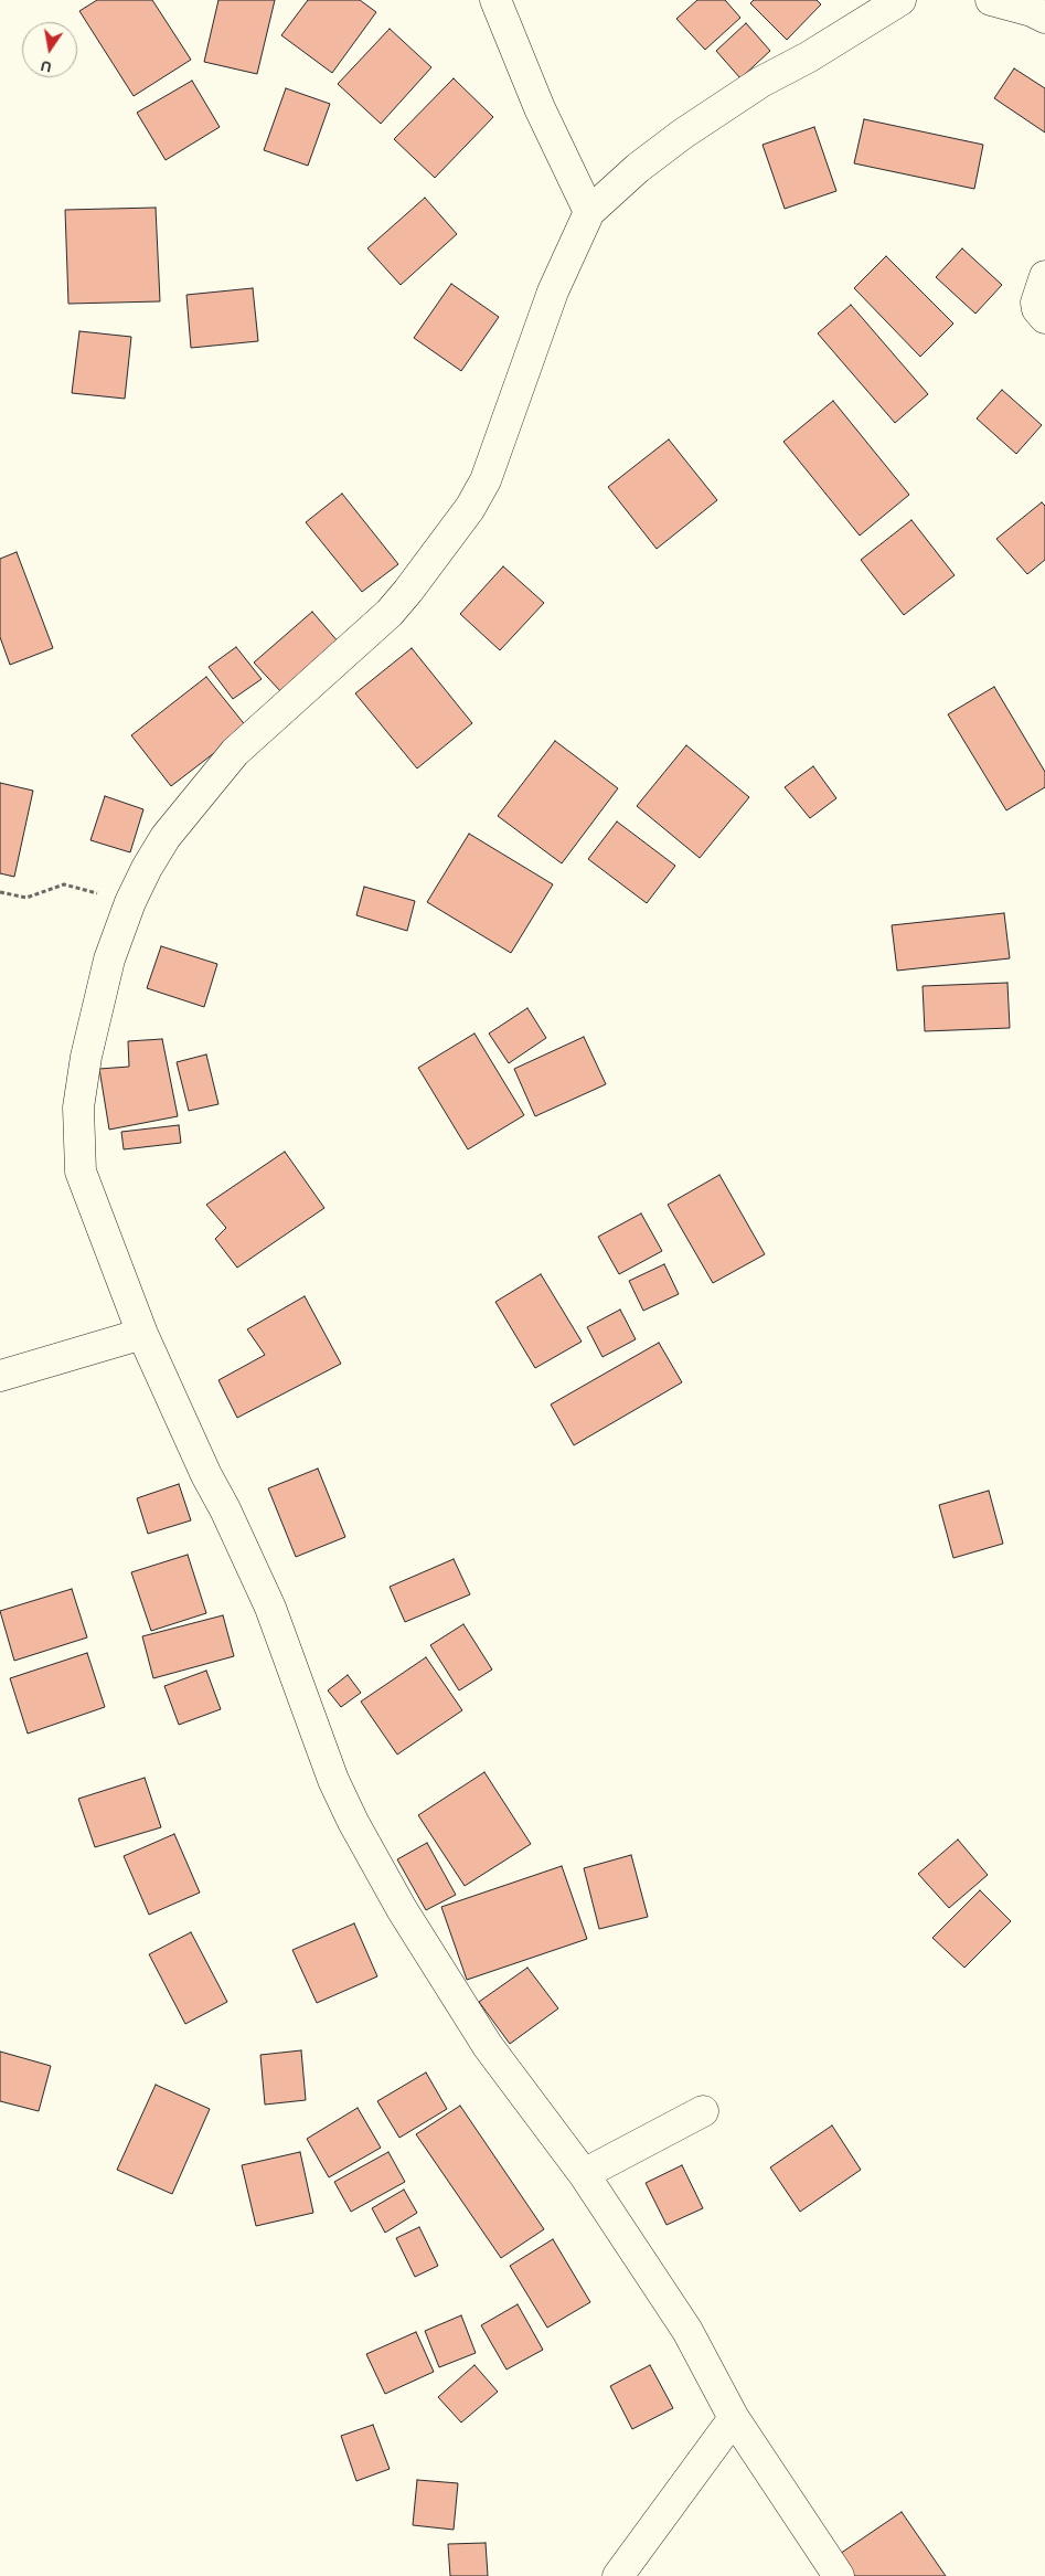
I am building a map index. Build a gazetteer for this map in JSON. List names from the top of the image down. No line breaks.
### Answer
{"north":"bottom"}
